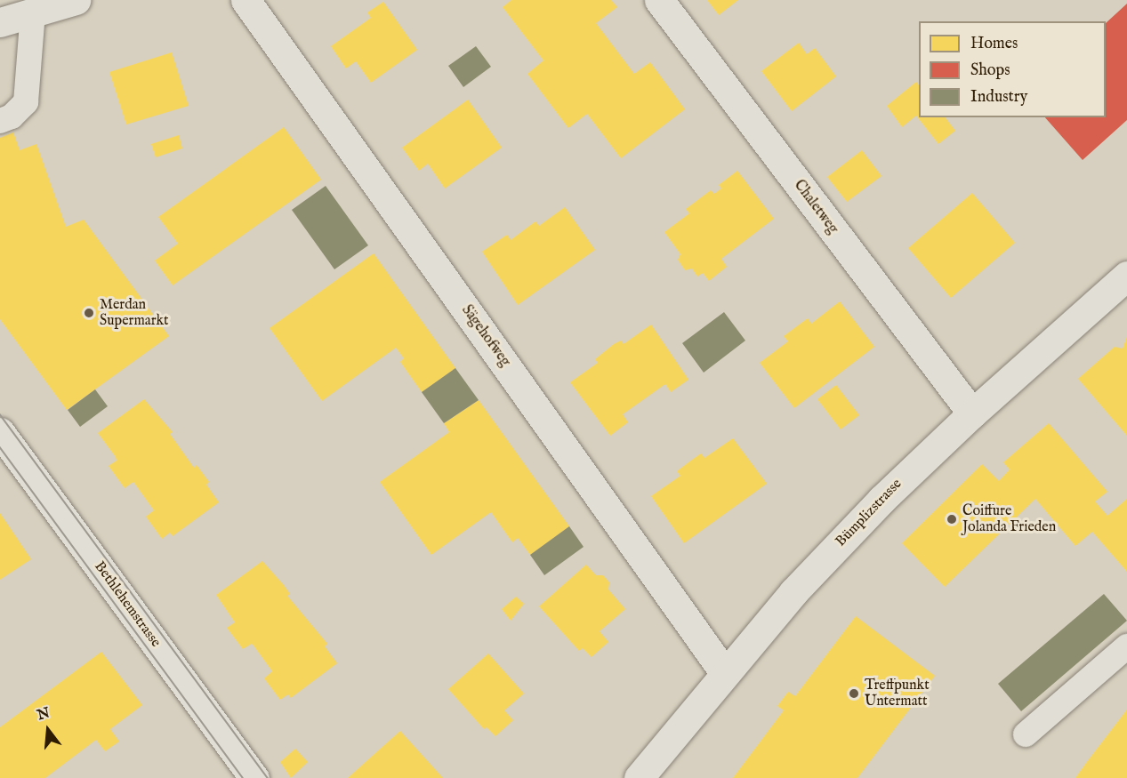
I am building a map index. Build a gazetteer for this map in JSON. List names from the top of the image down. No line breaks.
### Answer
{"streets":{"street":["Chaletweg","Sägehofweg","Bümplizstrasse","Bethlehemstrasse"]},"crossings":[["Chaletweg","Bümplizstrasse"],["Sägehofweg","Bümplizstrasse"]],"places":["Merdan Supermarkt","Coiffure Jolanda Frieden","Treffpunkt Untermatt"],"legend":["Homes","Shops","Industry"],"north":"top"}
